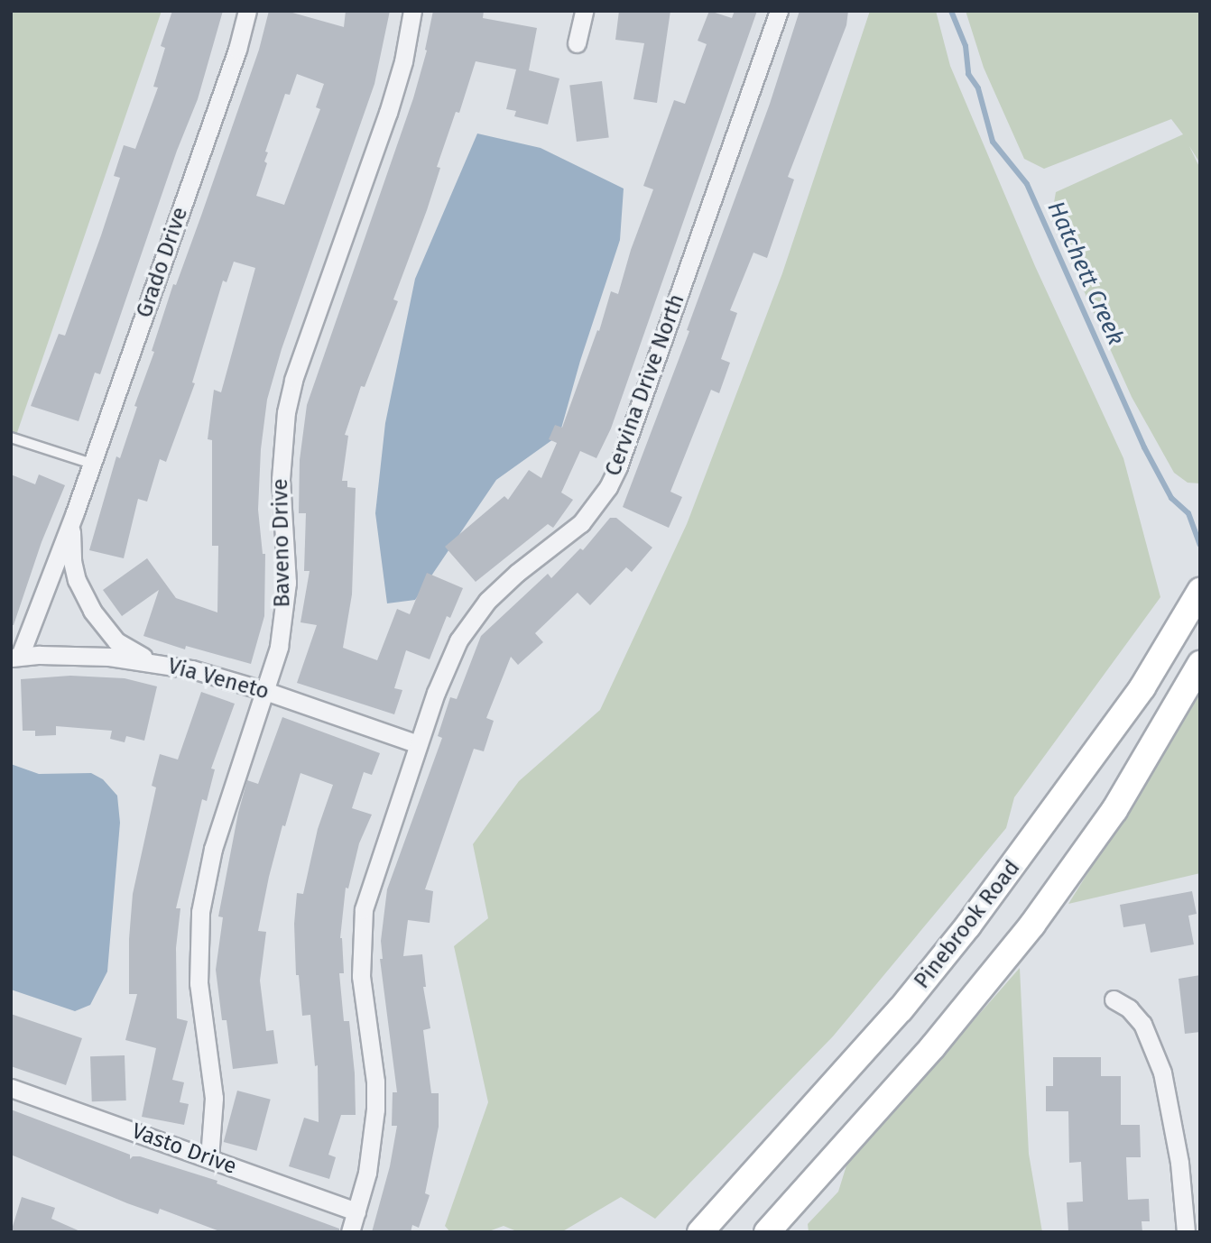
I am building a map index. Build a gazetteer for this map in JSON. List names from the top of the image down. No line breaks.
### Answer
{"streets":{"street":["Grado Drive","Cervina Drive North","Baveno Drive","Via Veneto","Pinebrook Road","Vasto Drive"]},"crossings":[["Grado Drive","Via Veneto"],["Cervina Drive North","Via Veneto"],["Cervina Drive North","Vasto Drive"],["Baveno Drive","Via Veneto"],["Baveno Drive","Vasto Drive"]],"water":["Hatchett Creek"]}
